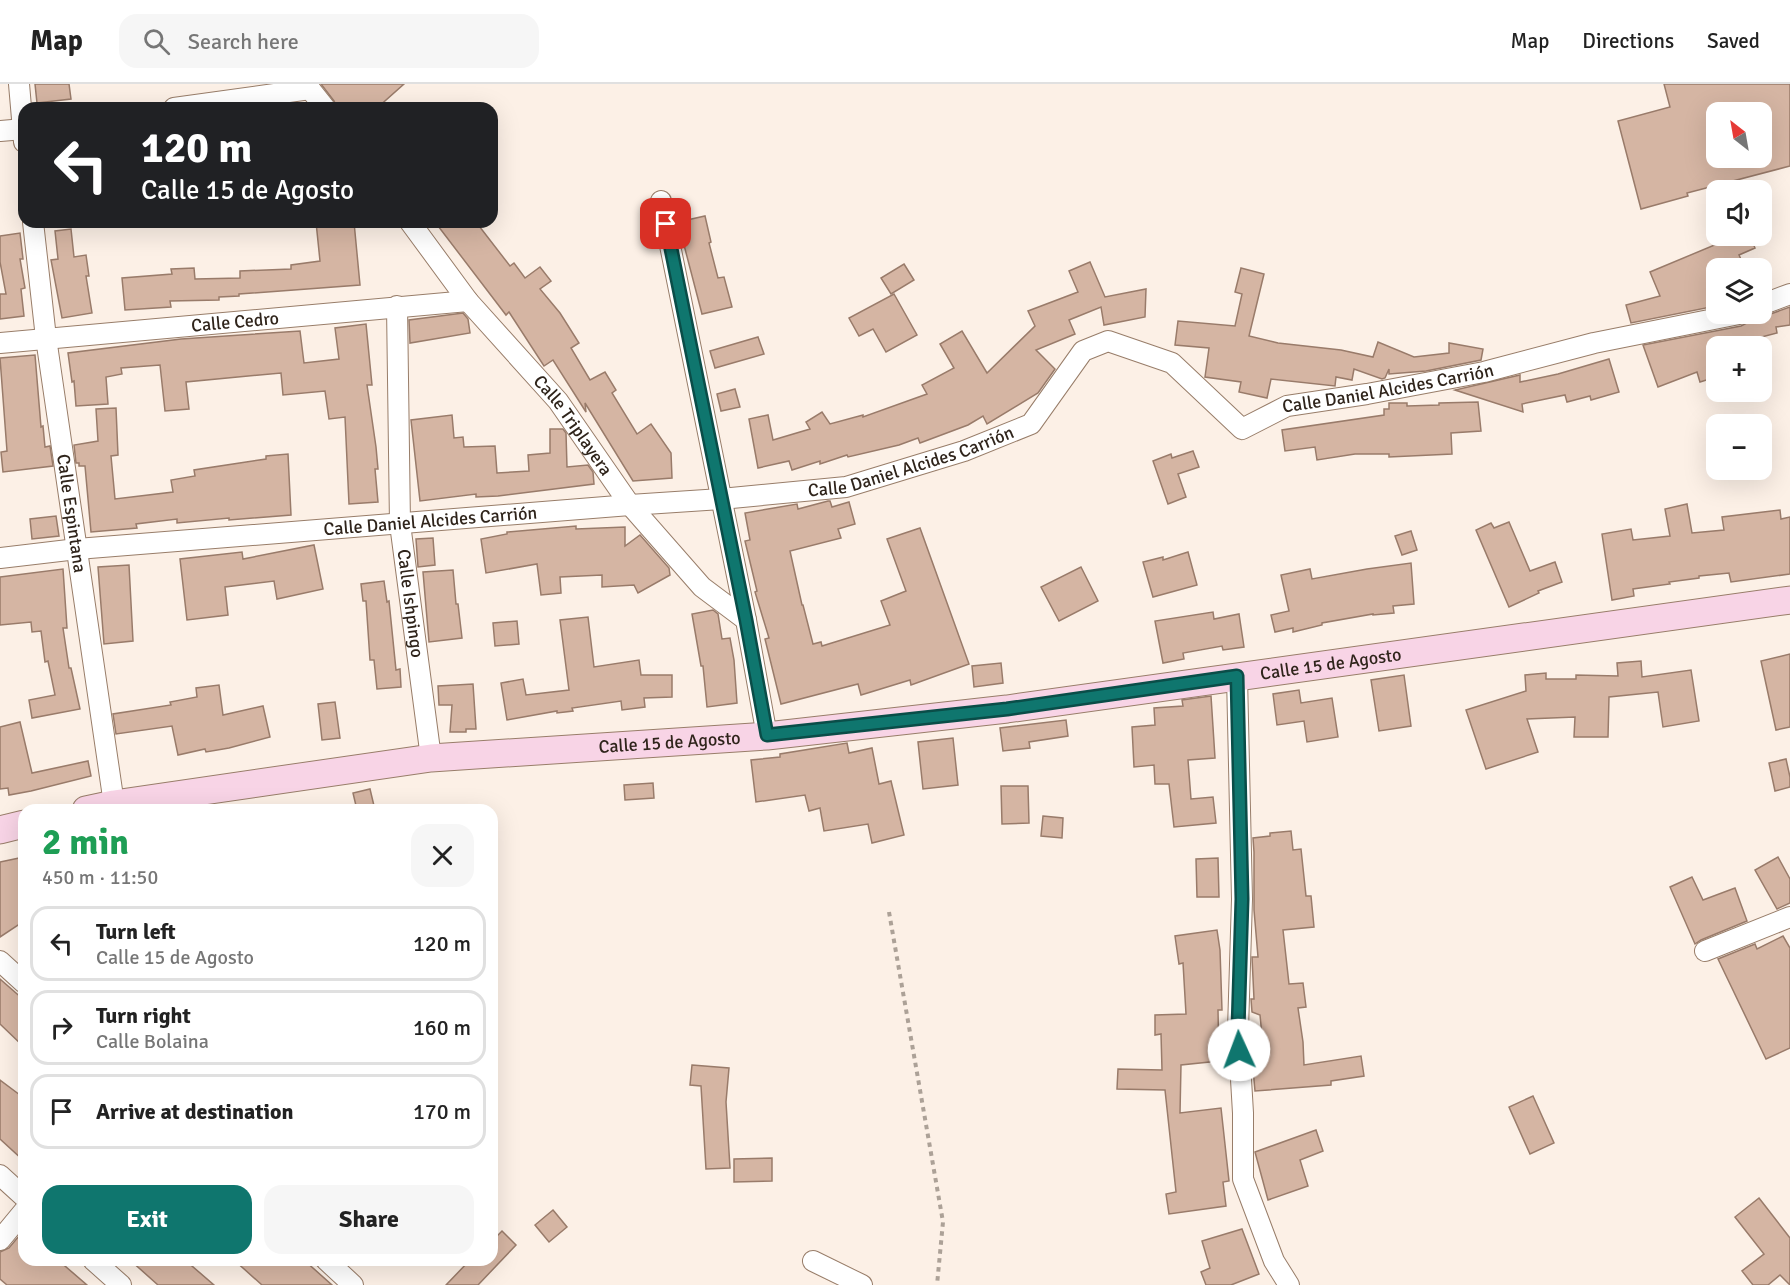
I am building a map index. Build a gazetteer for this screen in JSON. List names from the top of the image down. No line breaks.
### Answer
{"streets":{"street":["Calle Cedro","Calle Daniel Alcides Carrión","Calle Triplayera","Calle Espintana","Calle Ishpingo","Calle 15 de Agosto"]},"crossings":[["Calle Cedro","Calle Triplayera"],["Calle Cedro","Calle Espintana"],["Calle Cedro","Calle Ishpingo"],["Calle Daniel Alcides Carrión","Calle Triplayera"],["Calle Daniel Alcides Carrión","Calle Espintana"],["Calle Daniel Alcides Carrión","Calle Ishpingo"],["Calle Espintana","Calle 15 de Agosto"],["Calle Ishpingo","Calle 15 de Agosto"]],"north":"top left","page":{"header":"Map","search":"Search here","nav":["Map","Directions","Saved"],"map_buttons":["+","−"],"turn":["120 m","Calle 15 de Agosto"],"heading":["2 min","450 m · 11:50"],"list":[{"name":"Turn left","note":"Calle 15 de Agosto","value":"120 m"},{"name":"Turn right","note":"Calle Bolaina","value":"160 m"},{"name":"Arrive at destination","value":"170 m"}],"buttons":["Exit","Share"]}}
